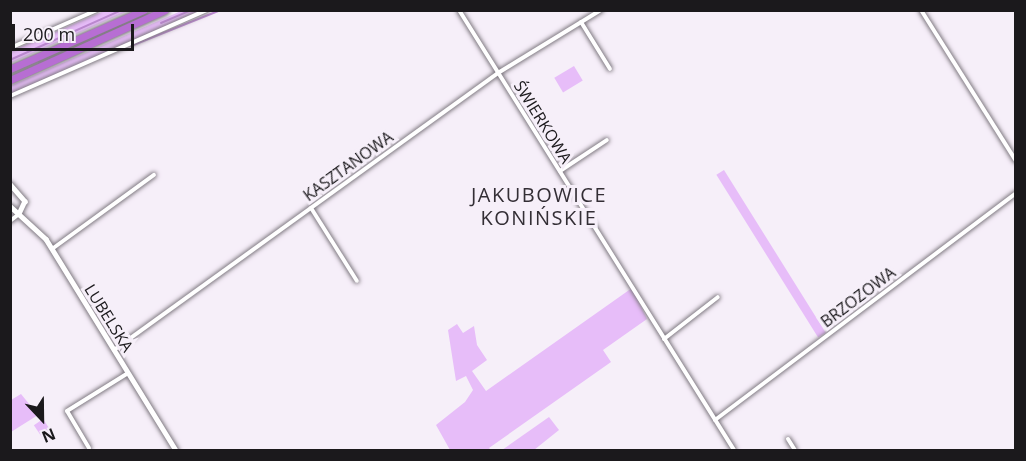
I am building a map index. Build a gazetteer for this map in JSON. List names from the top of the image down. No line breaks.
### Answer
{"streets":{"street":["ŚWIERKOWA","KASZTANOWA","BRZOZOWA","LUBELSKA"]},"crossings":[["ŚWIERKOWA","KASZTANOWA"],["ŚWIERKOWA","BRZOZOWA"],["KASZTANOWA","LUBELSKA"]],"districts":["JAKUBOWICE KONIŃSKIE"],"scale_bar":"200 m","north":"bottom"}
